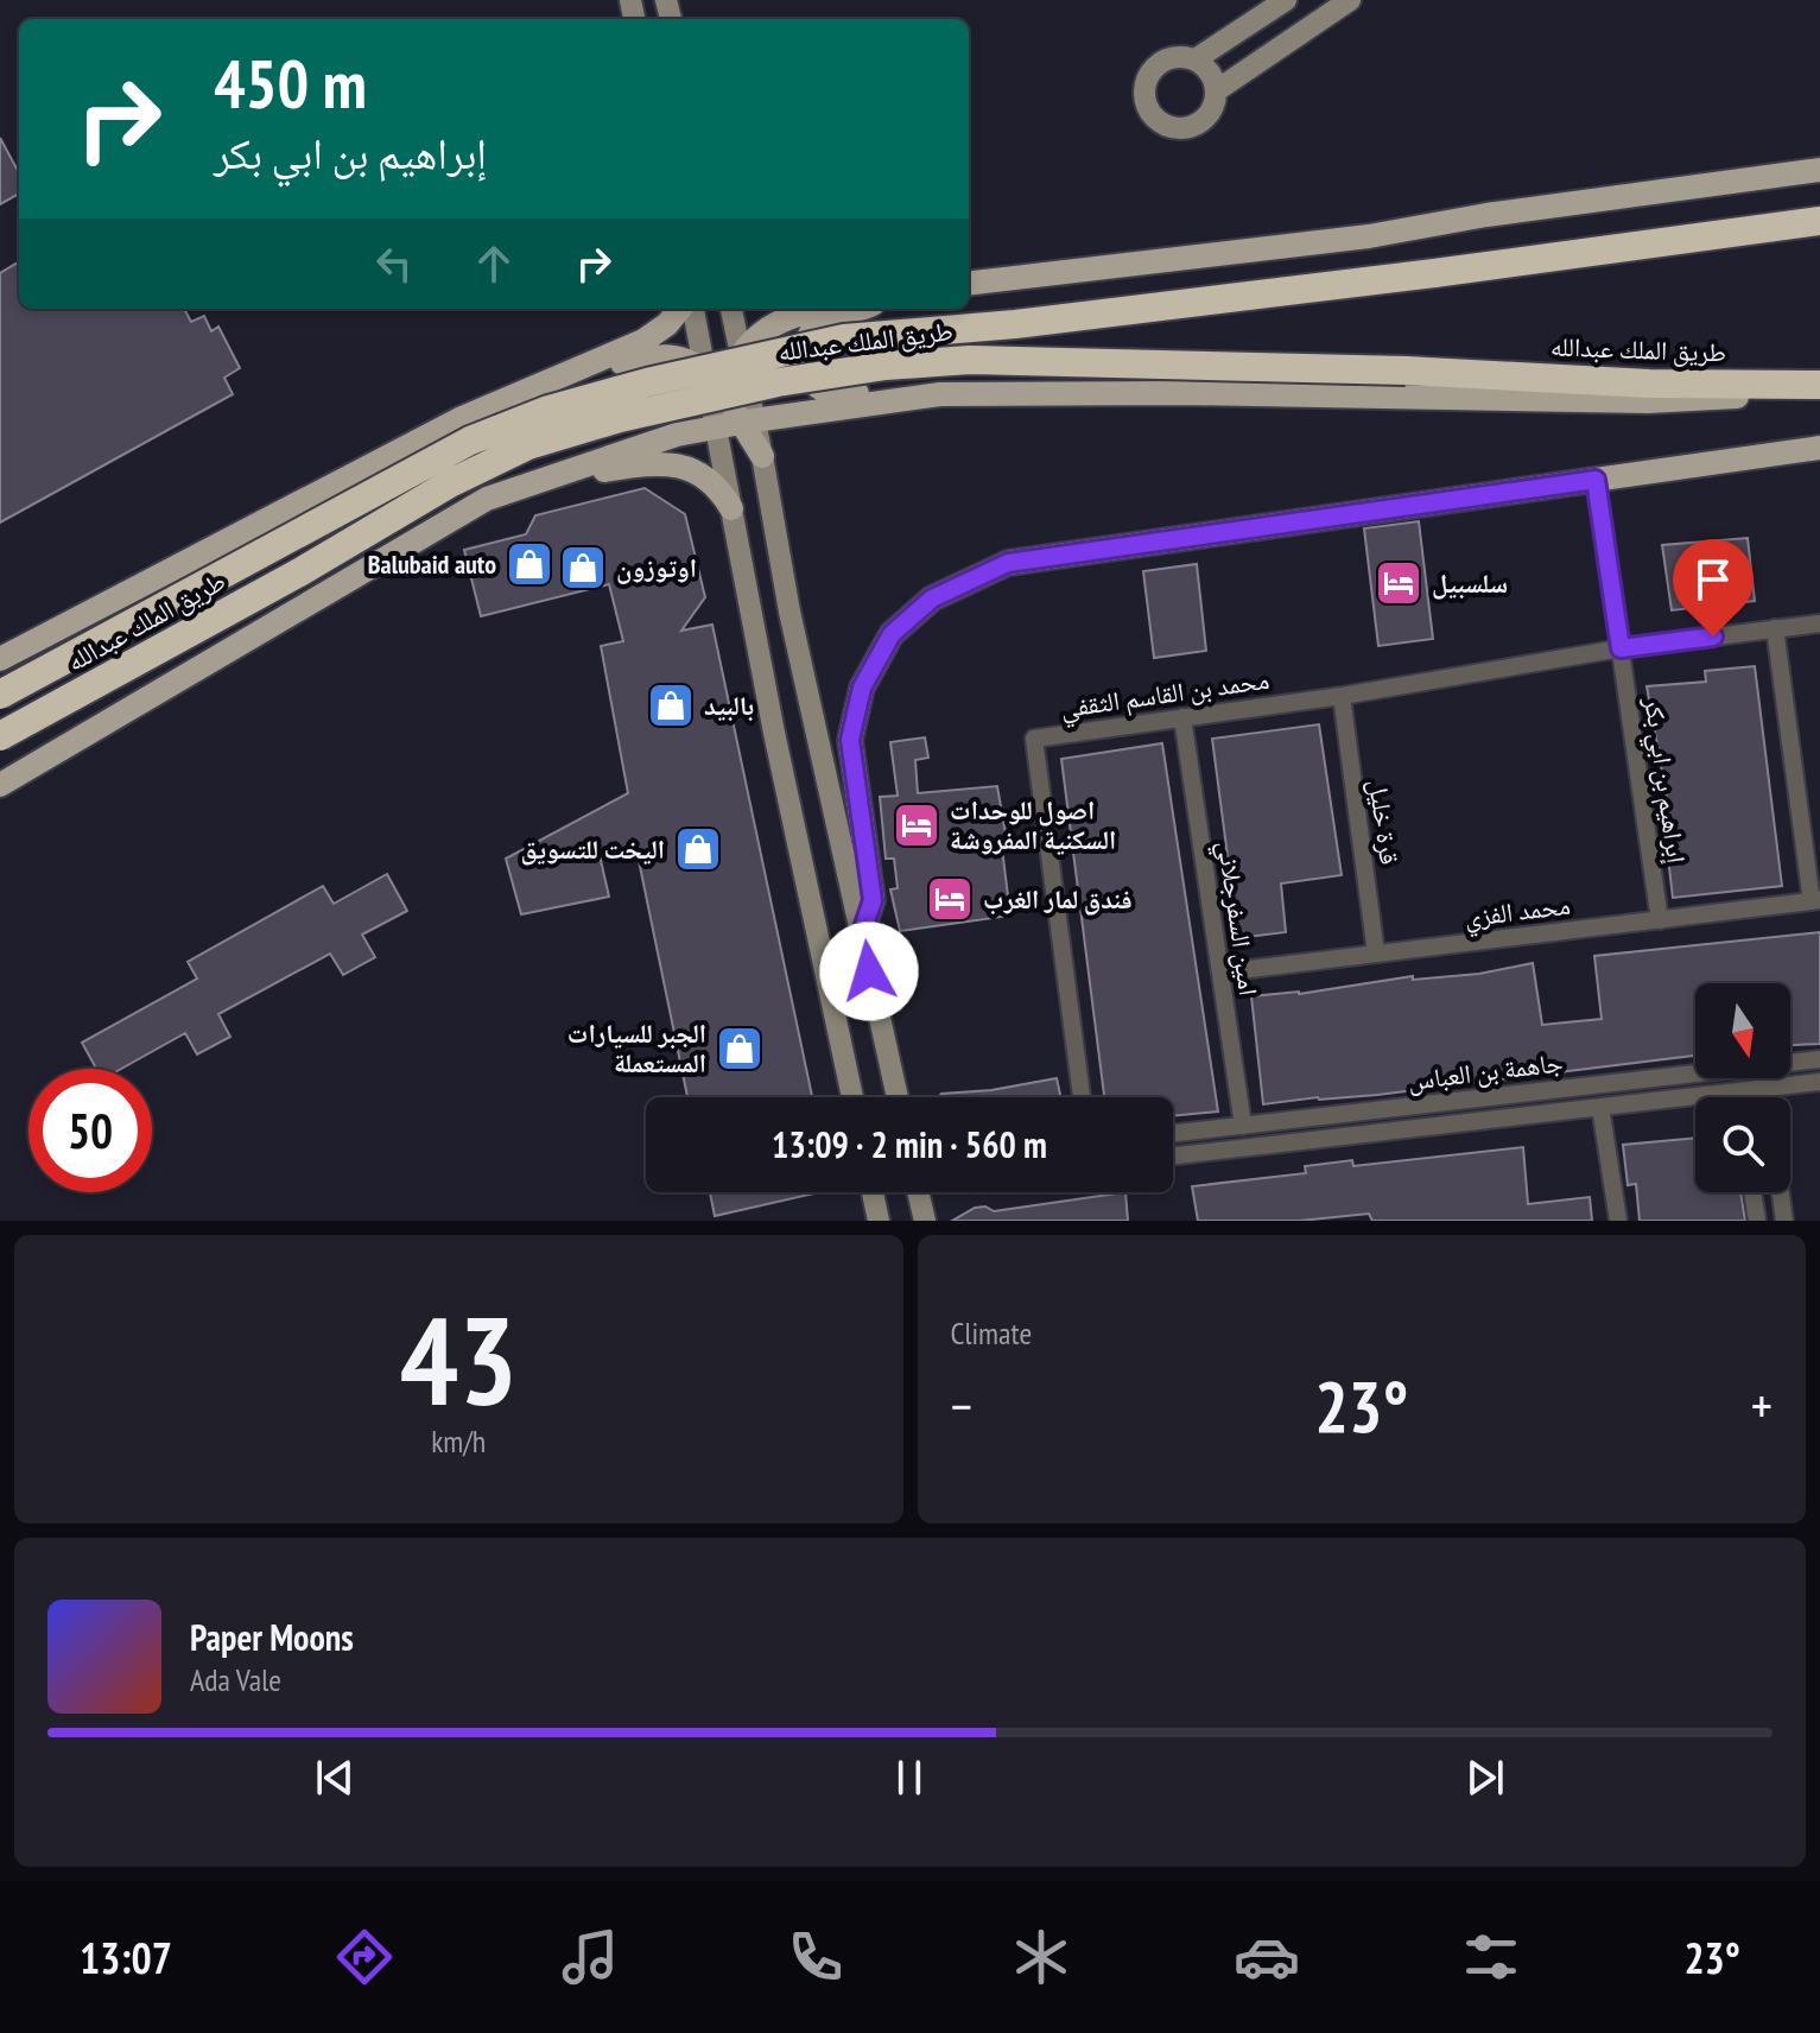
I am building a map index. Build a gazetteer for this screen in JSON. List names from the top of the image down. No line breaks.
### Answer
{"streets":{"highway":["طريق الملك عبدالله"],"street":["محمد بن القاسم الثقفي","إبراهيم بن ابي بكر","قرة خليل","محمد الفزي","امين السفرجلاني","جاهمة بن العباس"]},"crossings":[["محمد بن القاسم الثقفي","إبراهيم بن ابي بكر"],["محمد بن القاسم الثقفي","قرة خليل"],["محمد بن القاسم الثقفي","امين السفرجلاني"],["إبراهيم بن ابي بكر","محمد الفزي"],["قرة خليل","محمد الفزي"],["محمد الفزي","امين السفرجلاني"],["امين السفرجلاني","جاهمة بن العباس"]],"places":{"shop":["Balubaid auto","اوتوزون","بالبيد","اليخت للتسويق","الجبر للسيارات المستعملة"],"hotel":["سلسبيل","اصول للوحدات السكنية المفروشة","فندق لمار الغرب"]},"north":"bottom","page":{"turn":["450 m","إبراهيم بن ابي بكر"],"limit":"50","trip":"13:09 · 2 min · 560 m","tile":[["43","km/h"],"Climate"],"heat":["−","23°","+"],"song":["Paper Moons","Ada Vale"],"tabs":["13:07","23°"]}}
